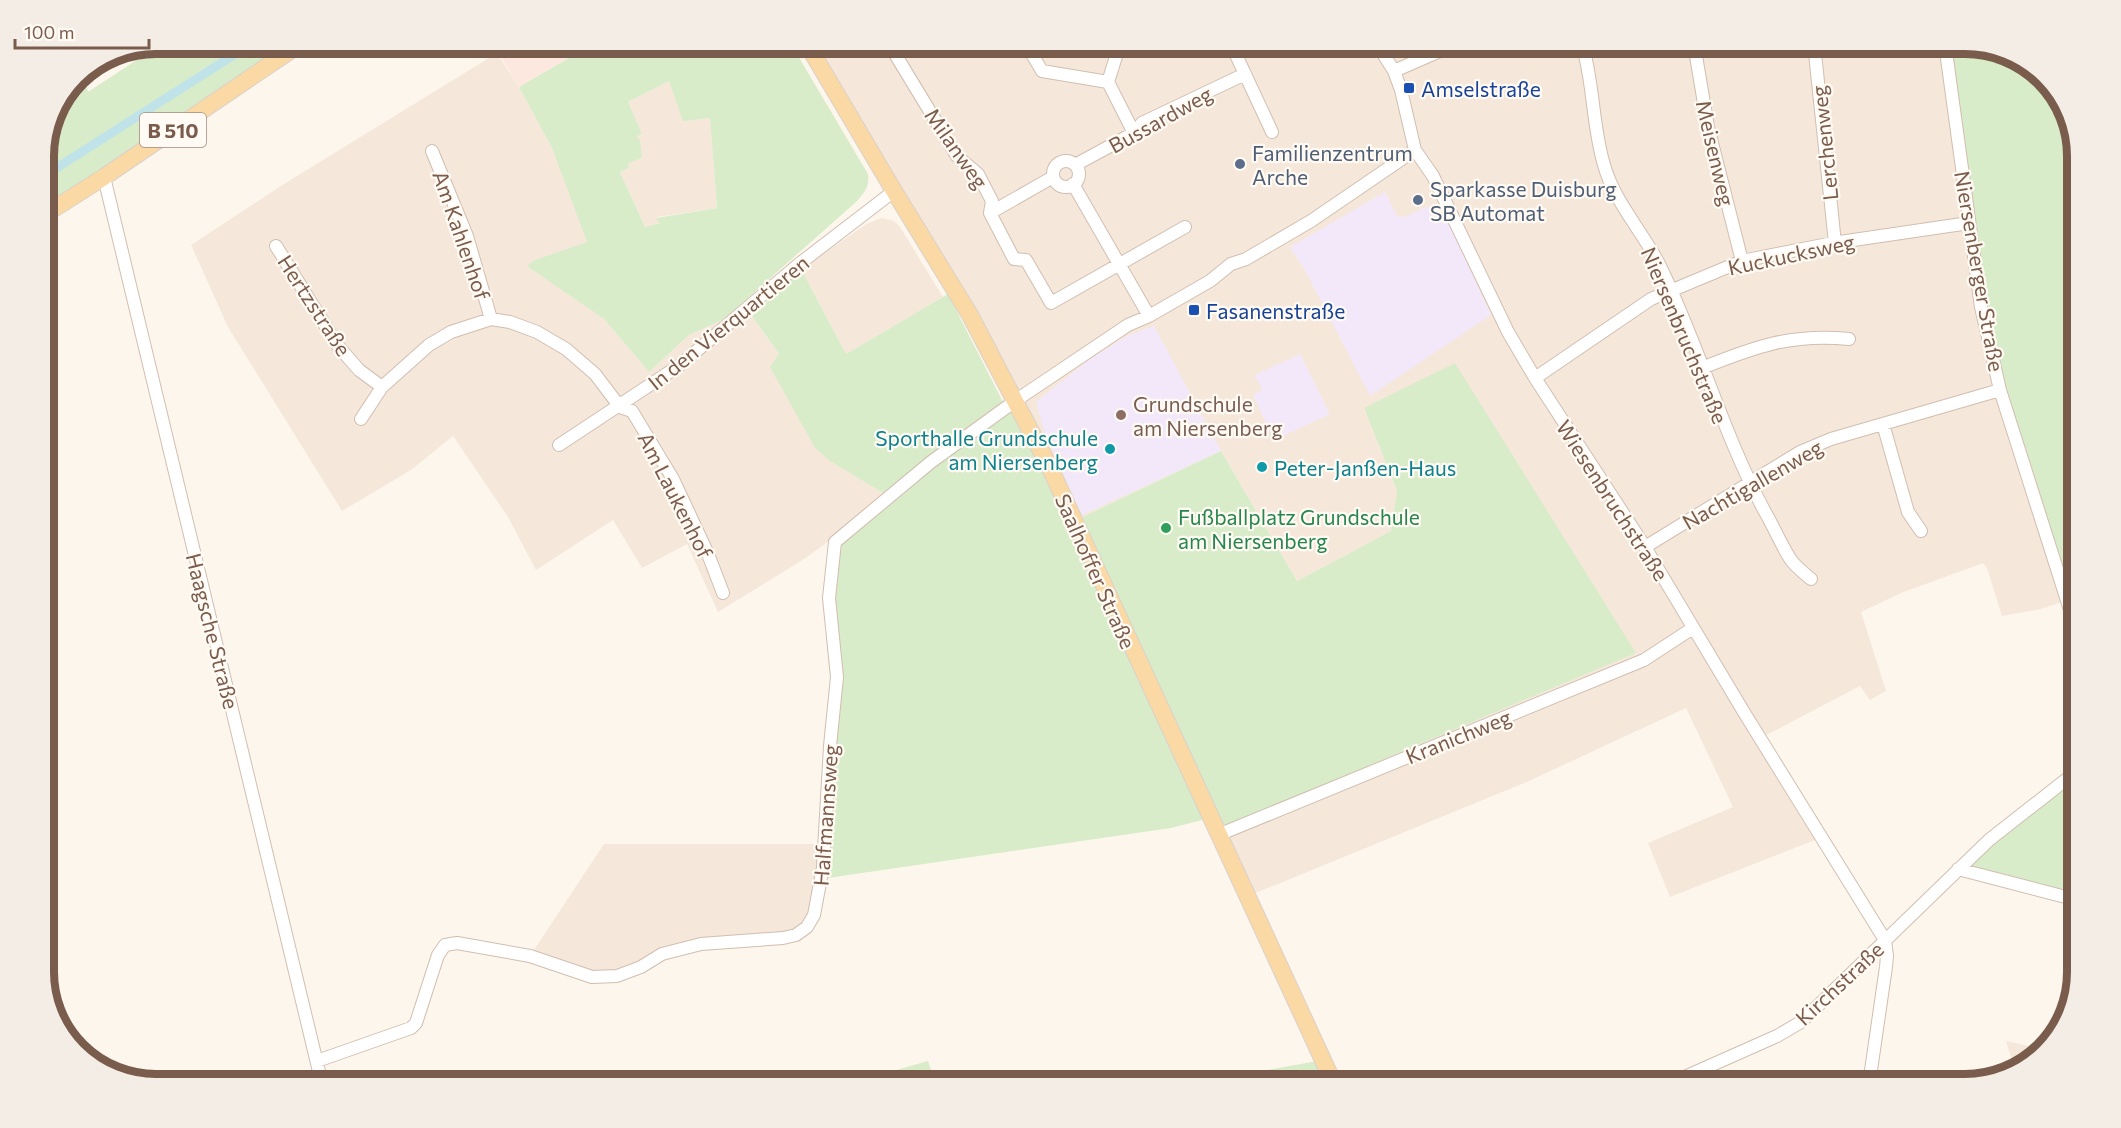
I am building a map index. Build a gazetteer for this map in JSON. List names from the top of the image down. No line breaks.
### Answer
{"streets":{"main road":["B 510","Saalhoffer Straße"],"street":["Bussardweg","Lerchenweg","Milanweg","Meisenweg","Am Kahlenhof","Kuckucksweg","Niersenberger Straße","Hertzstraße","In den Vierquartieren","Niersenbruchstraße","Nachtigallenweg","Am Laukenhof","Wiesenbruchstraße","Haagsche Straße","Kranichweg","Halfmannsweg","Kirchstraße"]},"crossings":[["B 510","Haagsche Straße"],["Lerchenweg","Kuckucksweg"],["Meisenweg","Kuckucksweg"],["Am Kahlenhof","Am Laukenhof"],["Kuckucksweg","Niersenberger Straße"],["Kuckucksweg","Niersenbruchstraße"],["Kuckucksweg","Wiesenbruchstraße"],["Niersenberger Straße","Nachtigallenweg"],["In den Vierquartieren","Am Laukenhof"],["In den Vierquartieren","Saalhoffer Straße"],["Niersenbruchstraße","Nachtigallenweg"],["Nachtigallenweg","Wiesenbruchstraße"],["Wiesenbruchstraße","Kranichweg"],["Wiesenbruchstraße","Kirchstraße"],["Saalhoffer Straße","Kranichweg"],["Saalhoffer Straße","Halfmannsweg"],["Haagsche Straße","Halfmannsweg"]],"places":{"transit":["Amselstraße","Fasanenstraße"],"other":["Familienzentrum Arche","Sparkasse Duisburg SB Automat","Grundschule am Niersenberg","Sporthalle Grundschule am Niersenberg","Peter-Janßen-Haus","Fußballplatz Grundschule am Niersenberg"]},"scale_bar":"100 m"}
